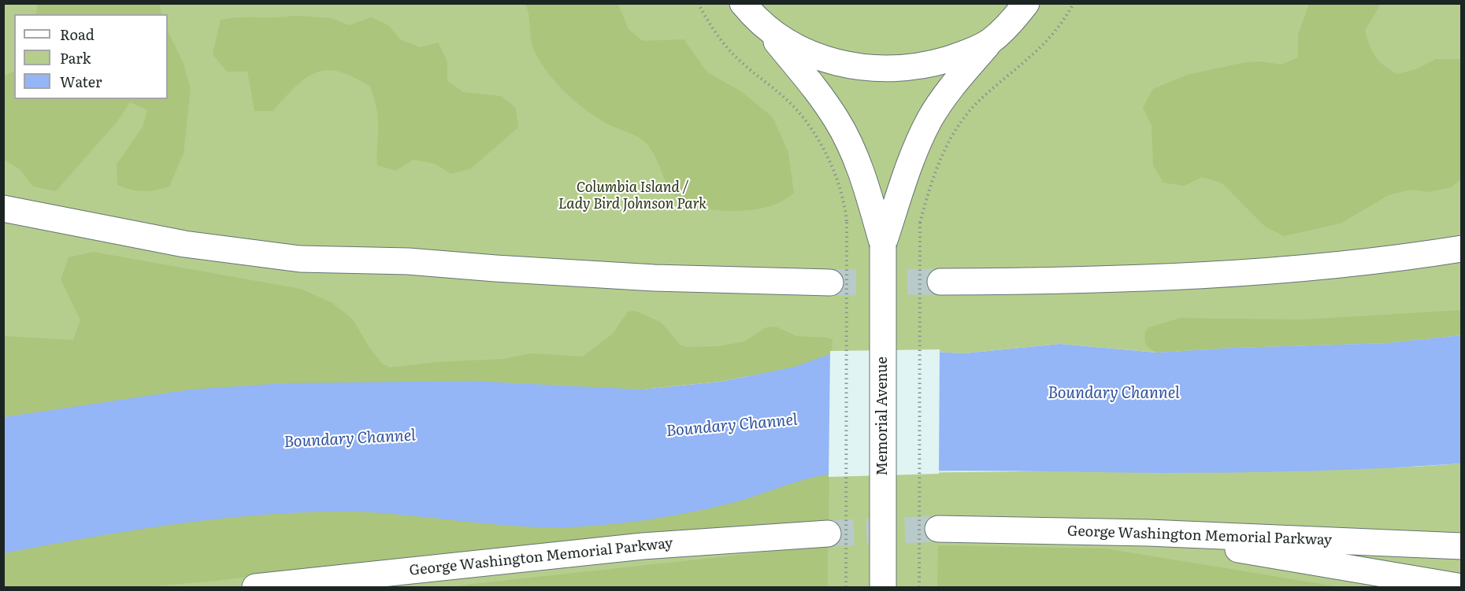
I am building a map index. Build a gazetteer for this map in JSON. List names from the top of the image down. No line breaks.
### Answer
{"streets":{"main road":["Memorial Avenue","George Washington Memorial Parkway"]},"water":["Boundary Channel"],"parks":["Columbia Island / Lady Bird Johnson Park"],"legend":["Road","Park","Water"]}
